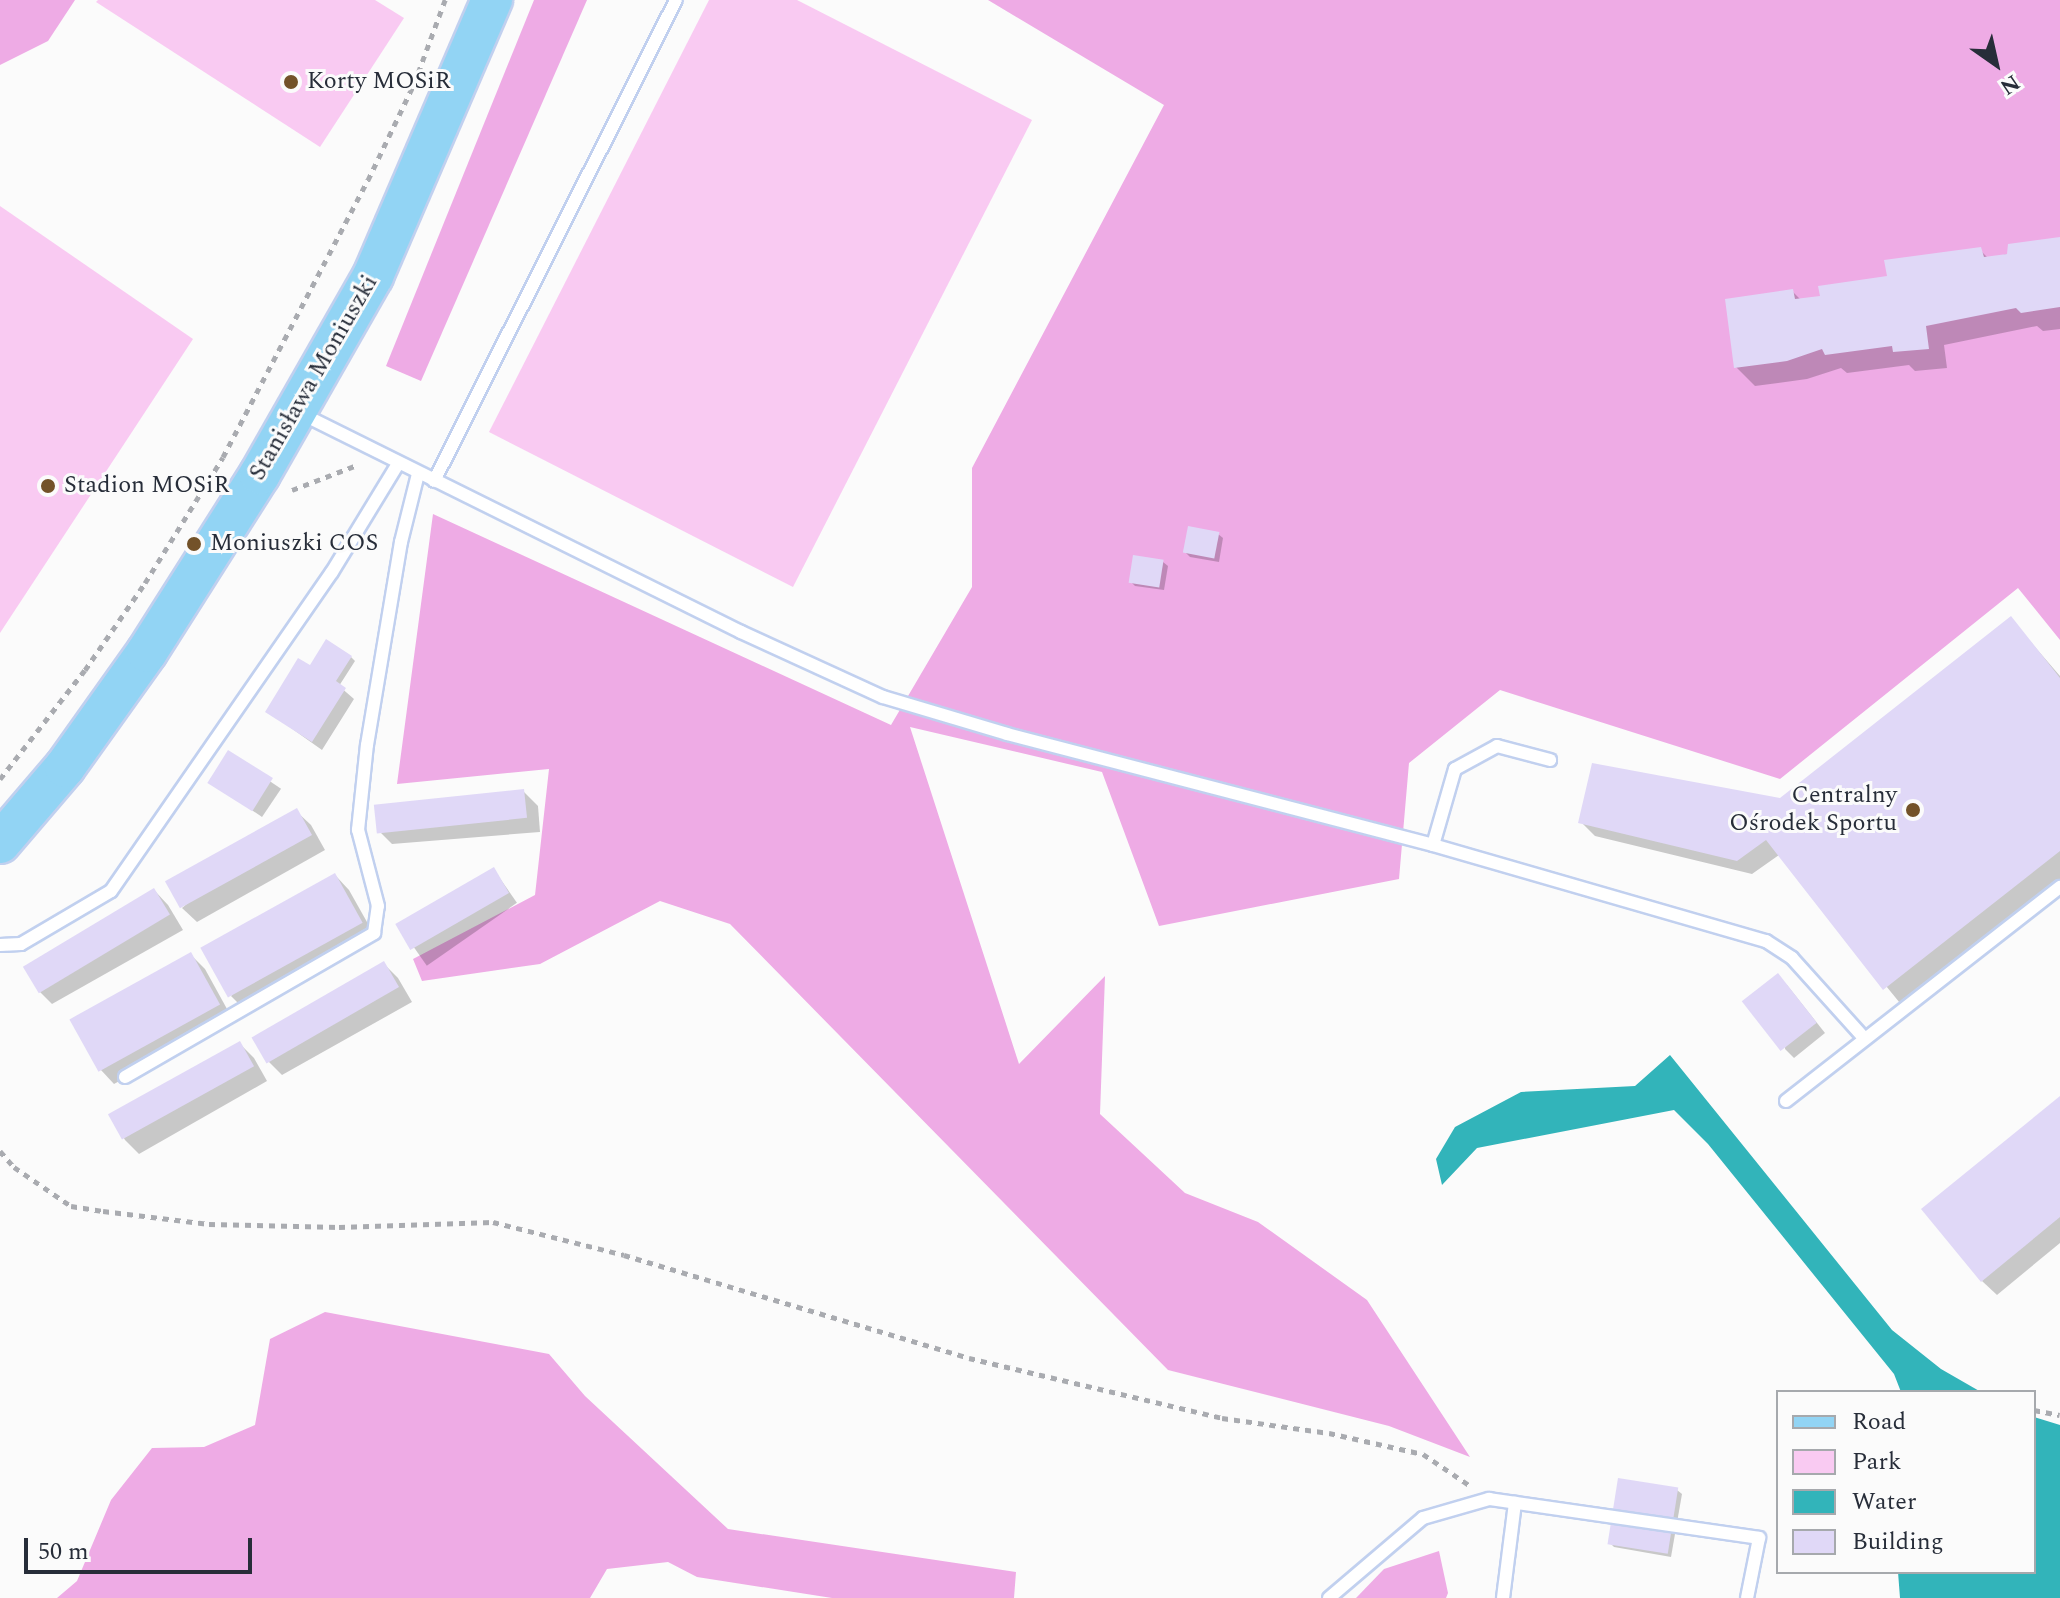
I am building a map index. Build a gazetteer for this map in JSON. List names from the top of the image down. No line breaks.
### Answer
{"streets":{"main road":["Stanisława Moniuszki"]},"places":["Korty MOSiR","Stadion MOSiR","Moniuszki COS","Centralny Ośrodek Sportu"],"legend":["Road","Park","Water","Building"],"scale_bar":"50 m","north":"bottom right"}
